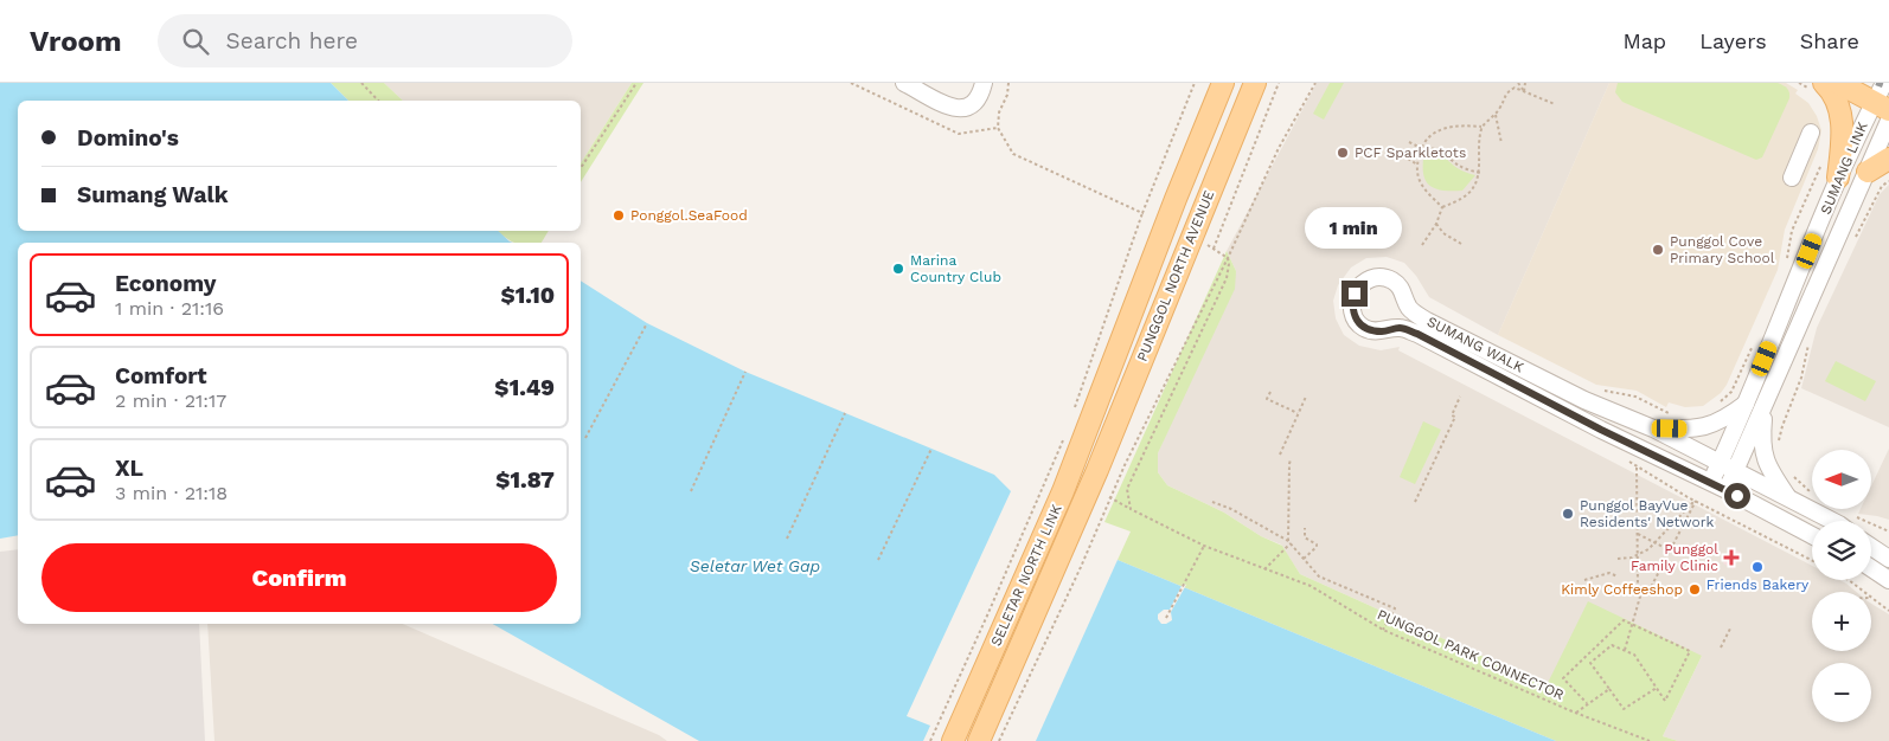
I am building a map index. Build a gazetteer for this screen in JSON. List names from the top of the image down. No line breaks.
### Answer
{"streets":{"main road":["PUNGGOL NORTH AVENUE","SELETAR NORTH LINK"],"street":["SUMANG LINK","SUMANG WALK"],"path":["PUNGGOL PARK CONNECTOR"]},"crossings":[["SUMANG LINK","SUMANG WALK"],["PUNGGOL NORTH AVENUE","SELETAR NORTH LINK"]],"water":["Seletar Wet Gap"],"places":{"other":["PCF Sparkletots","Ponggol.SeaFood","Punggol Cove Primary School","Marina Country Club","Punggol BayVue Residents' Network","Friends Bakery","Kimly Coffeeshop"],"health":["Punggol Family Clinic"]},"north":"left","page":{"header":"Vroom","search":"Search here","nav":["Map","Layers","Share"],"banner":["Domino's","Sumang Walk"],"bubble":"1 min","list":[{"name":"Economy","note":"1 min · 21:16","value":"$1.10"},{"name":"Comfort","note":"2 min · 21:17","value":"$1.49"},{"name":"XL","note":"3 min · 21:18","value":"$1.87"}],"map_buttons":["+","−"],"buttons":"Confirm"}}
